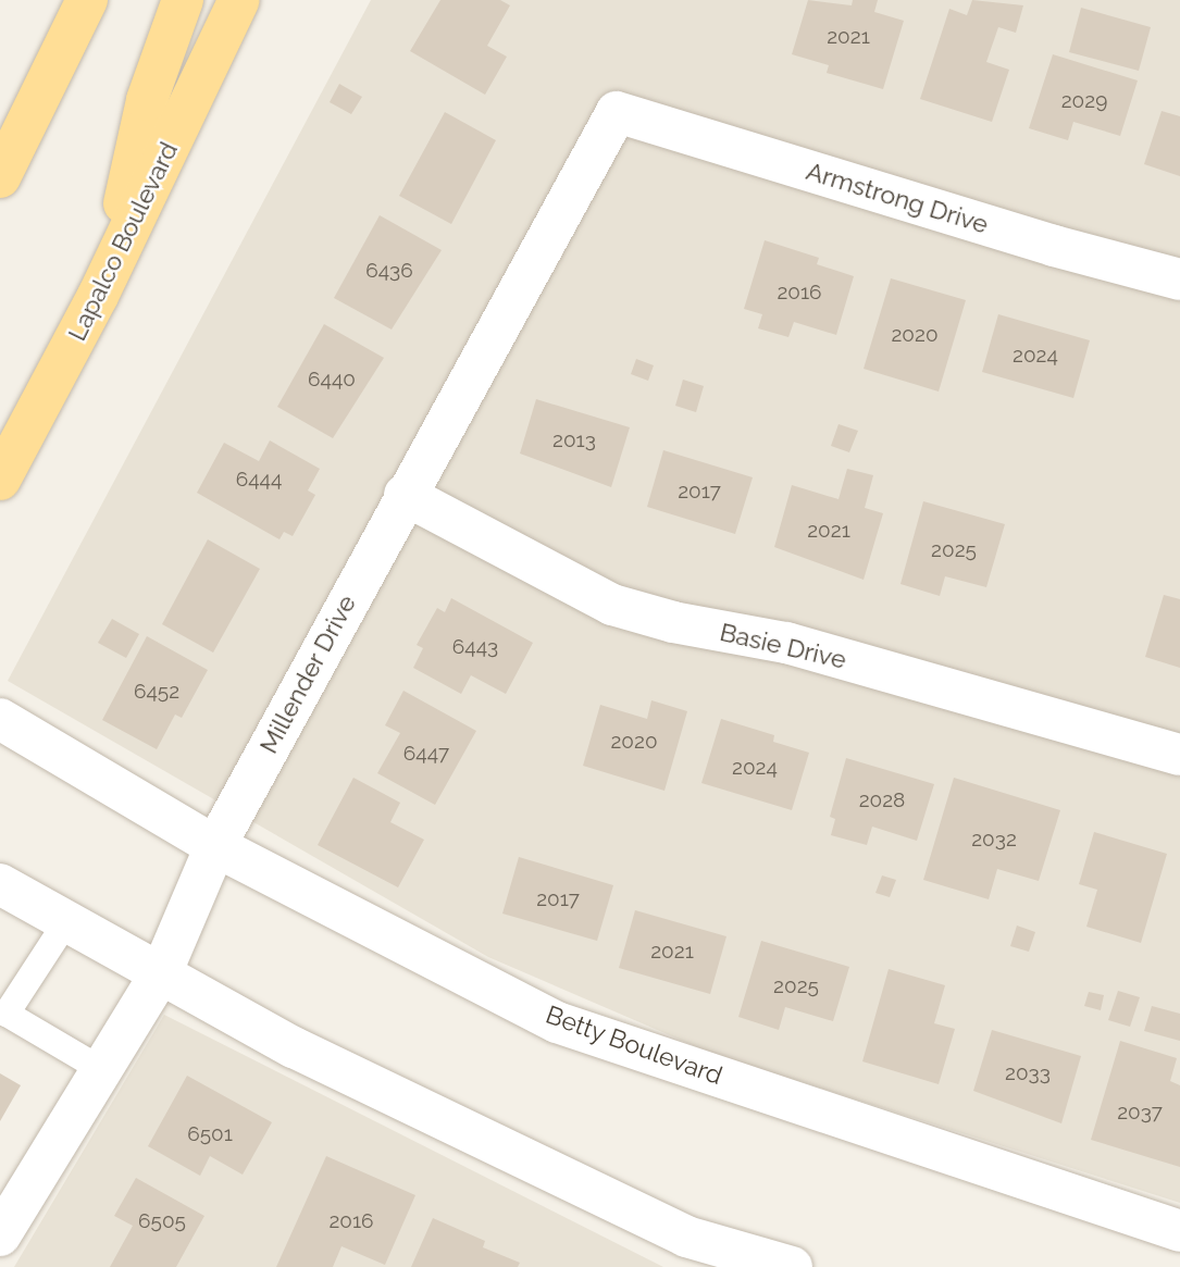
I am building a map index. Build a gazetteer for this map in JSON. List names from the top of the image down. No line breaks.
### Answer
{"streets":{"main road":["Lapalco Boulevard"],"street":["Armstrong Drive","Basie Drive","Millender Drive","Betty Boulevard"]},"crossings":[["Armstrong Drive","Millender Drive"],["Basie Drive","Millender Drive"],["Millender Drive","Betty Boulevard"]],"house_numbers":["2021","2029","6436","2016","2020","2024","6440","2013","6444","2017","2021","2025","6443","6452","2020","6447","2024","2028","2032","2017","2021","2025","2033","2037","6501","6505","2016"]}
